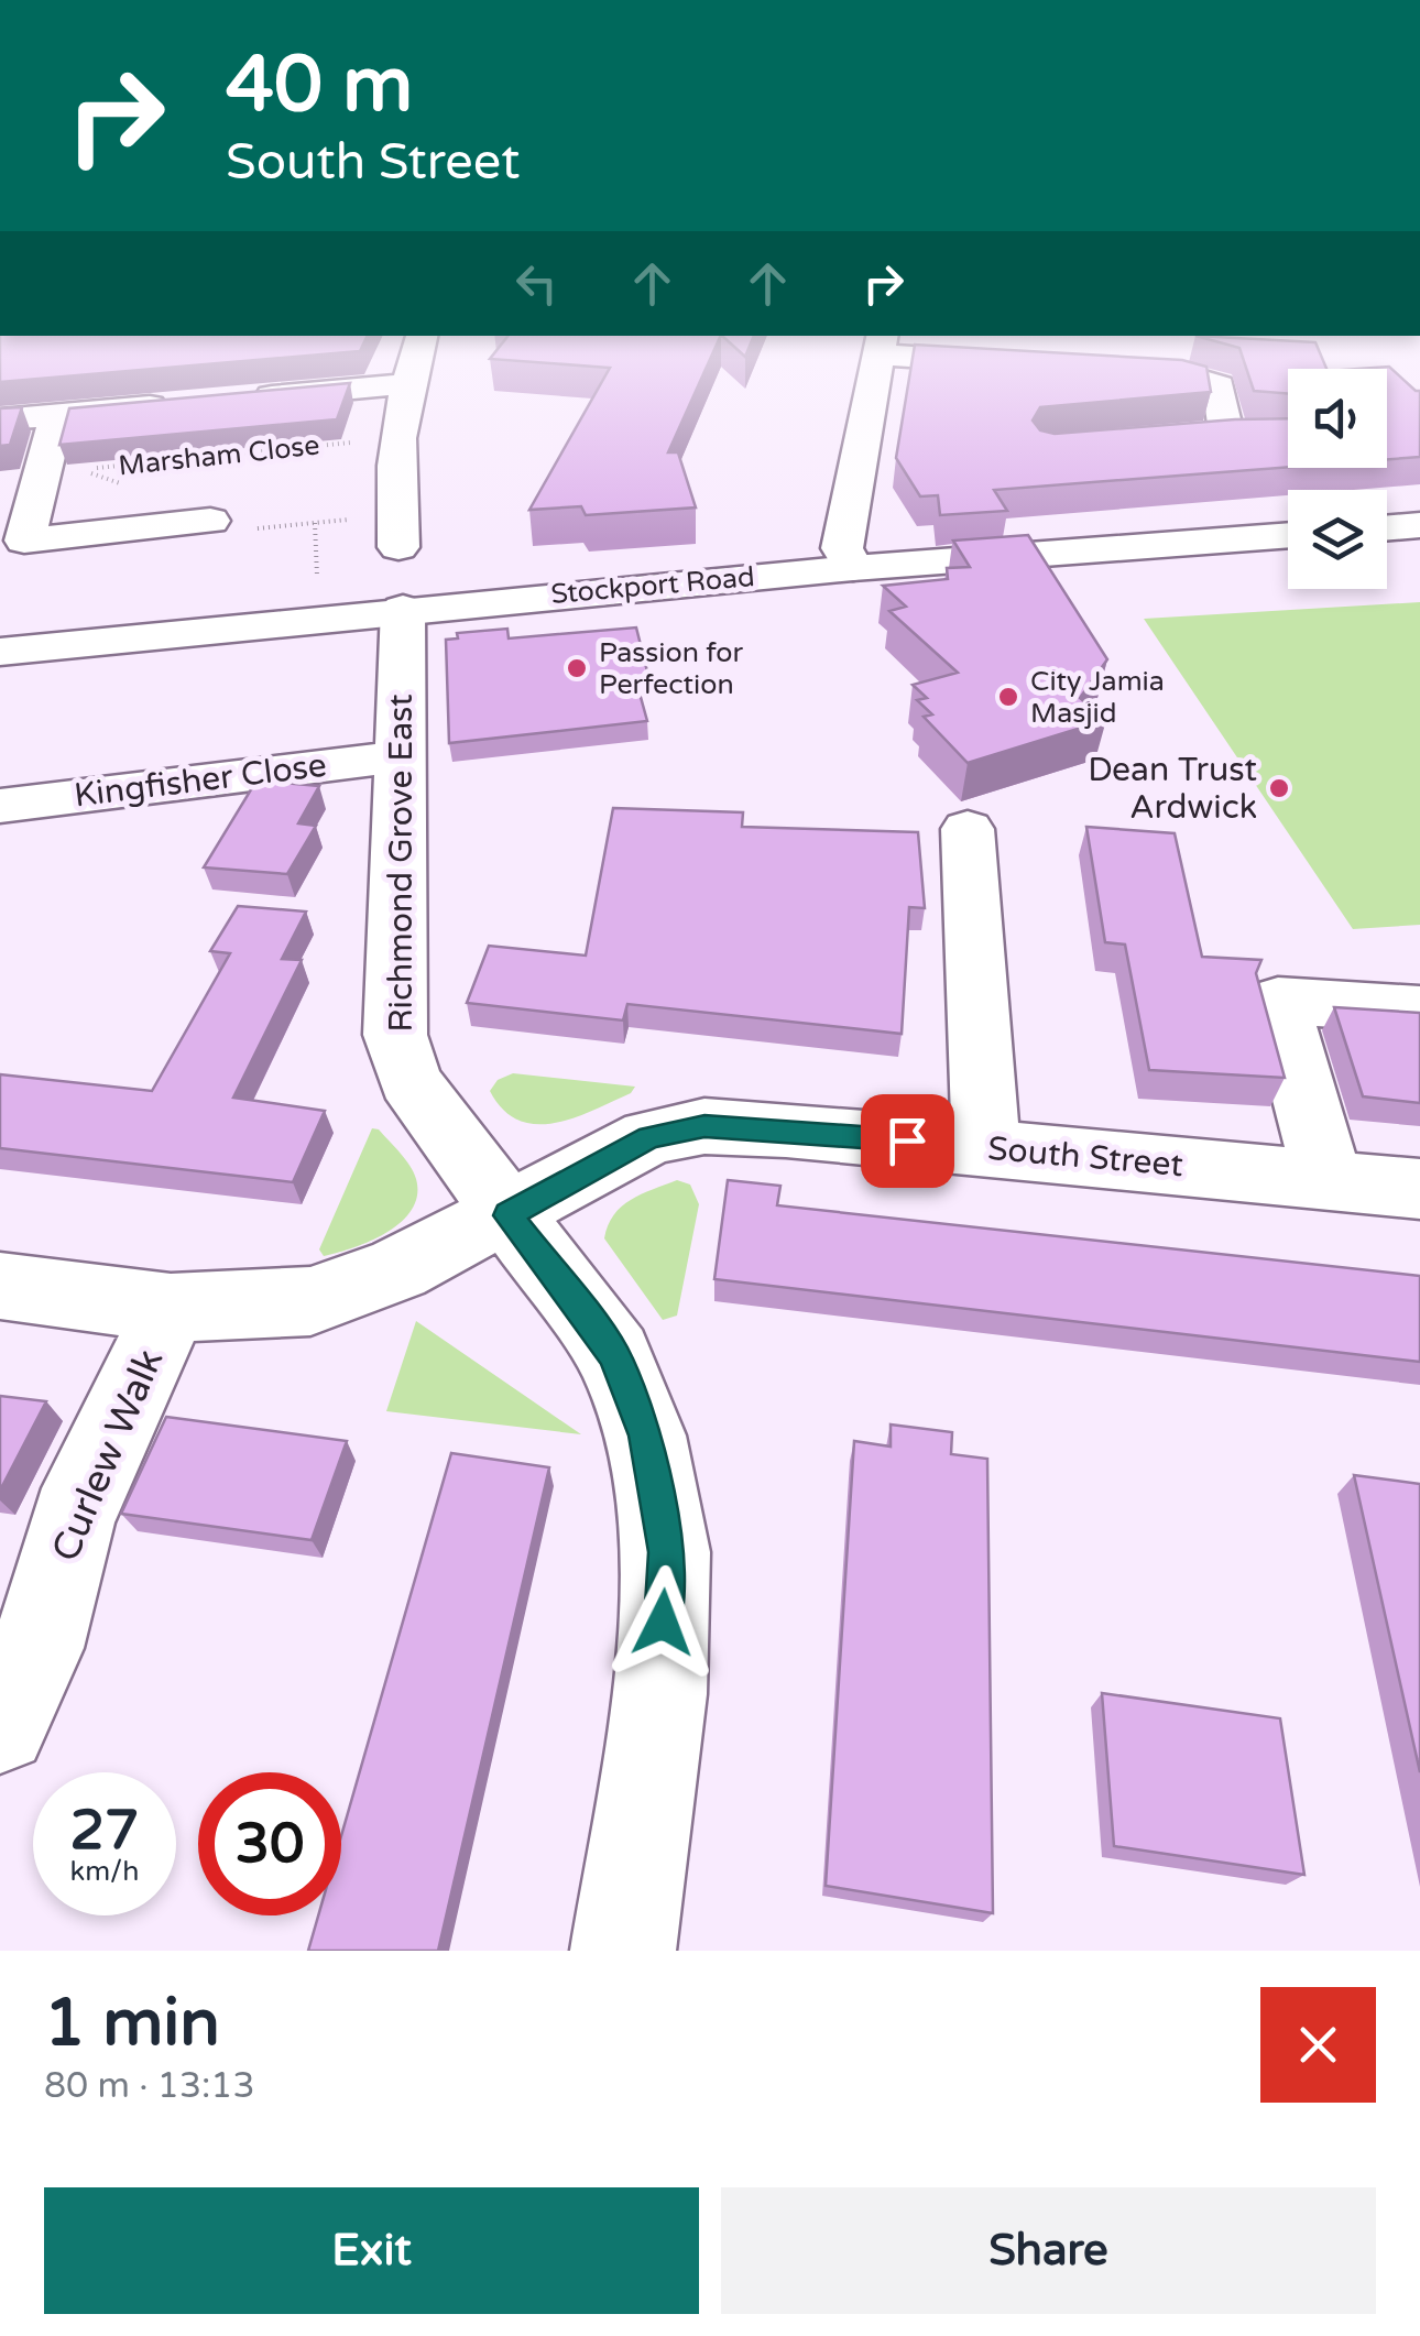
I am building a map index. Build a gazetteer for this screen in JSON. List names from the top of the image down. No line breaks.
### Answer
{"streets":{"main road":["Stockport Road","Kingfisher Close","Richmond Grove East","South Street","Curlew Walk"],"path":["Marsham Close"]},"crossings":[["Stockport Road","Richmond Grove East"],["Kingfisher Close","Richmond Grove East"],["Richmond Grove East","South Street"],["South Street","Curlew Walk"]],"places":["Passion for Perfection","City Jamia Masjid","Dean Trust Ardwick"],"page":{"turn":["40 m","South Street"],"speed":"27 km/h","limit":"30","heading":["1 min","80 m · 13:13"],"buttons":["Exit","Share"]}}
